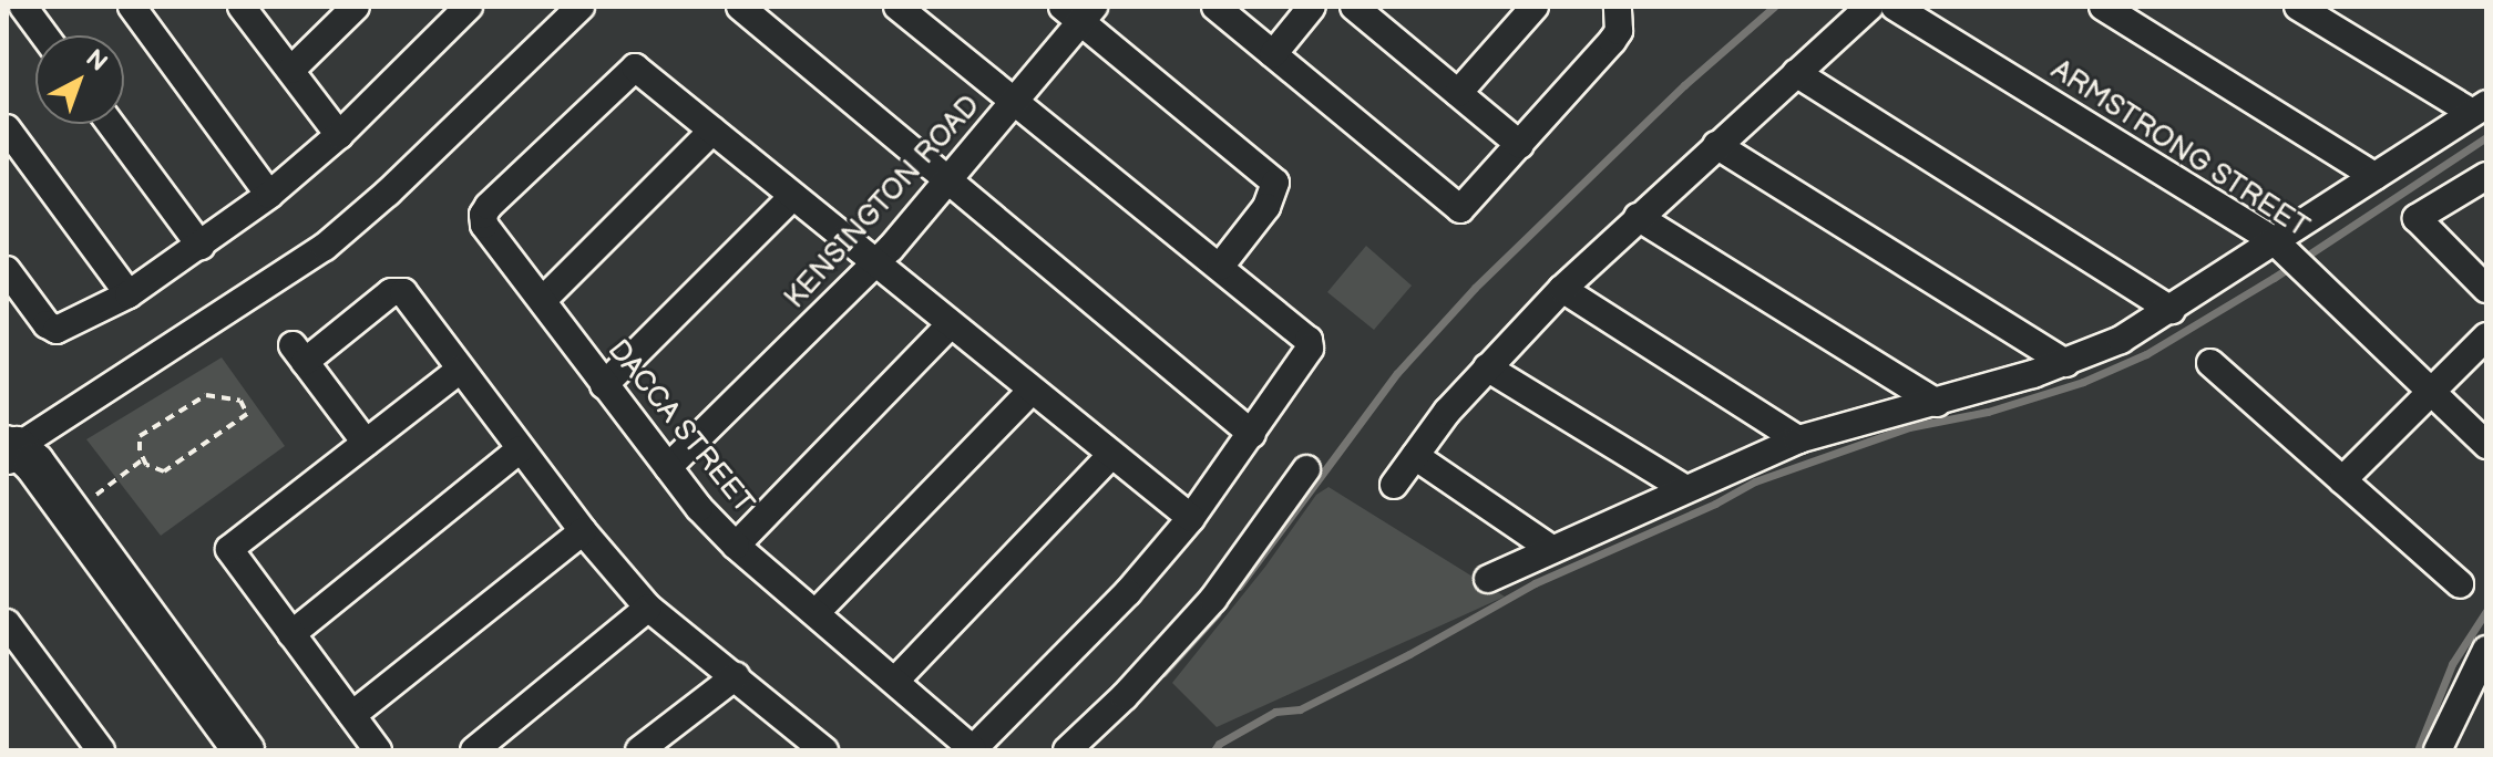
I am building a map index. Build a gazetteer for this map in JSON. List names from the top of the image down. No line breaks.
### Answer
{"streets":{"street":["ARMSTRONG STREET","KENSINGTON ROAD","DACCA STREET"]},"crossings":[["KENSINGTON ROAD","DACCA STREET"]],"north":"top right"}
